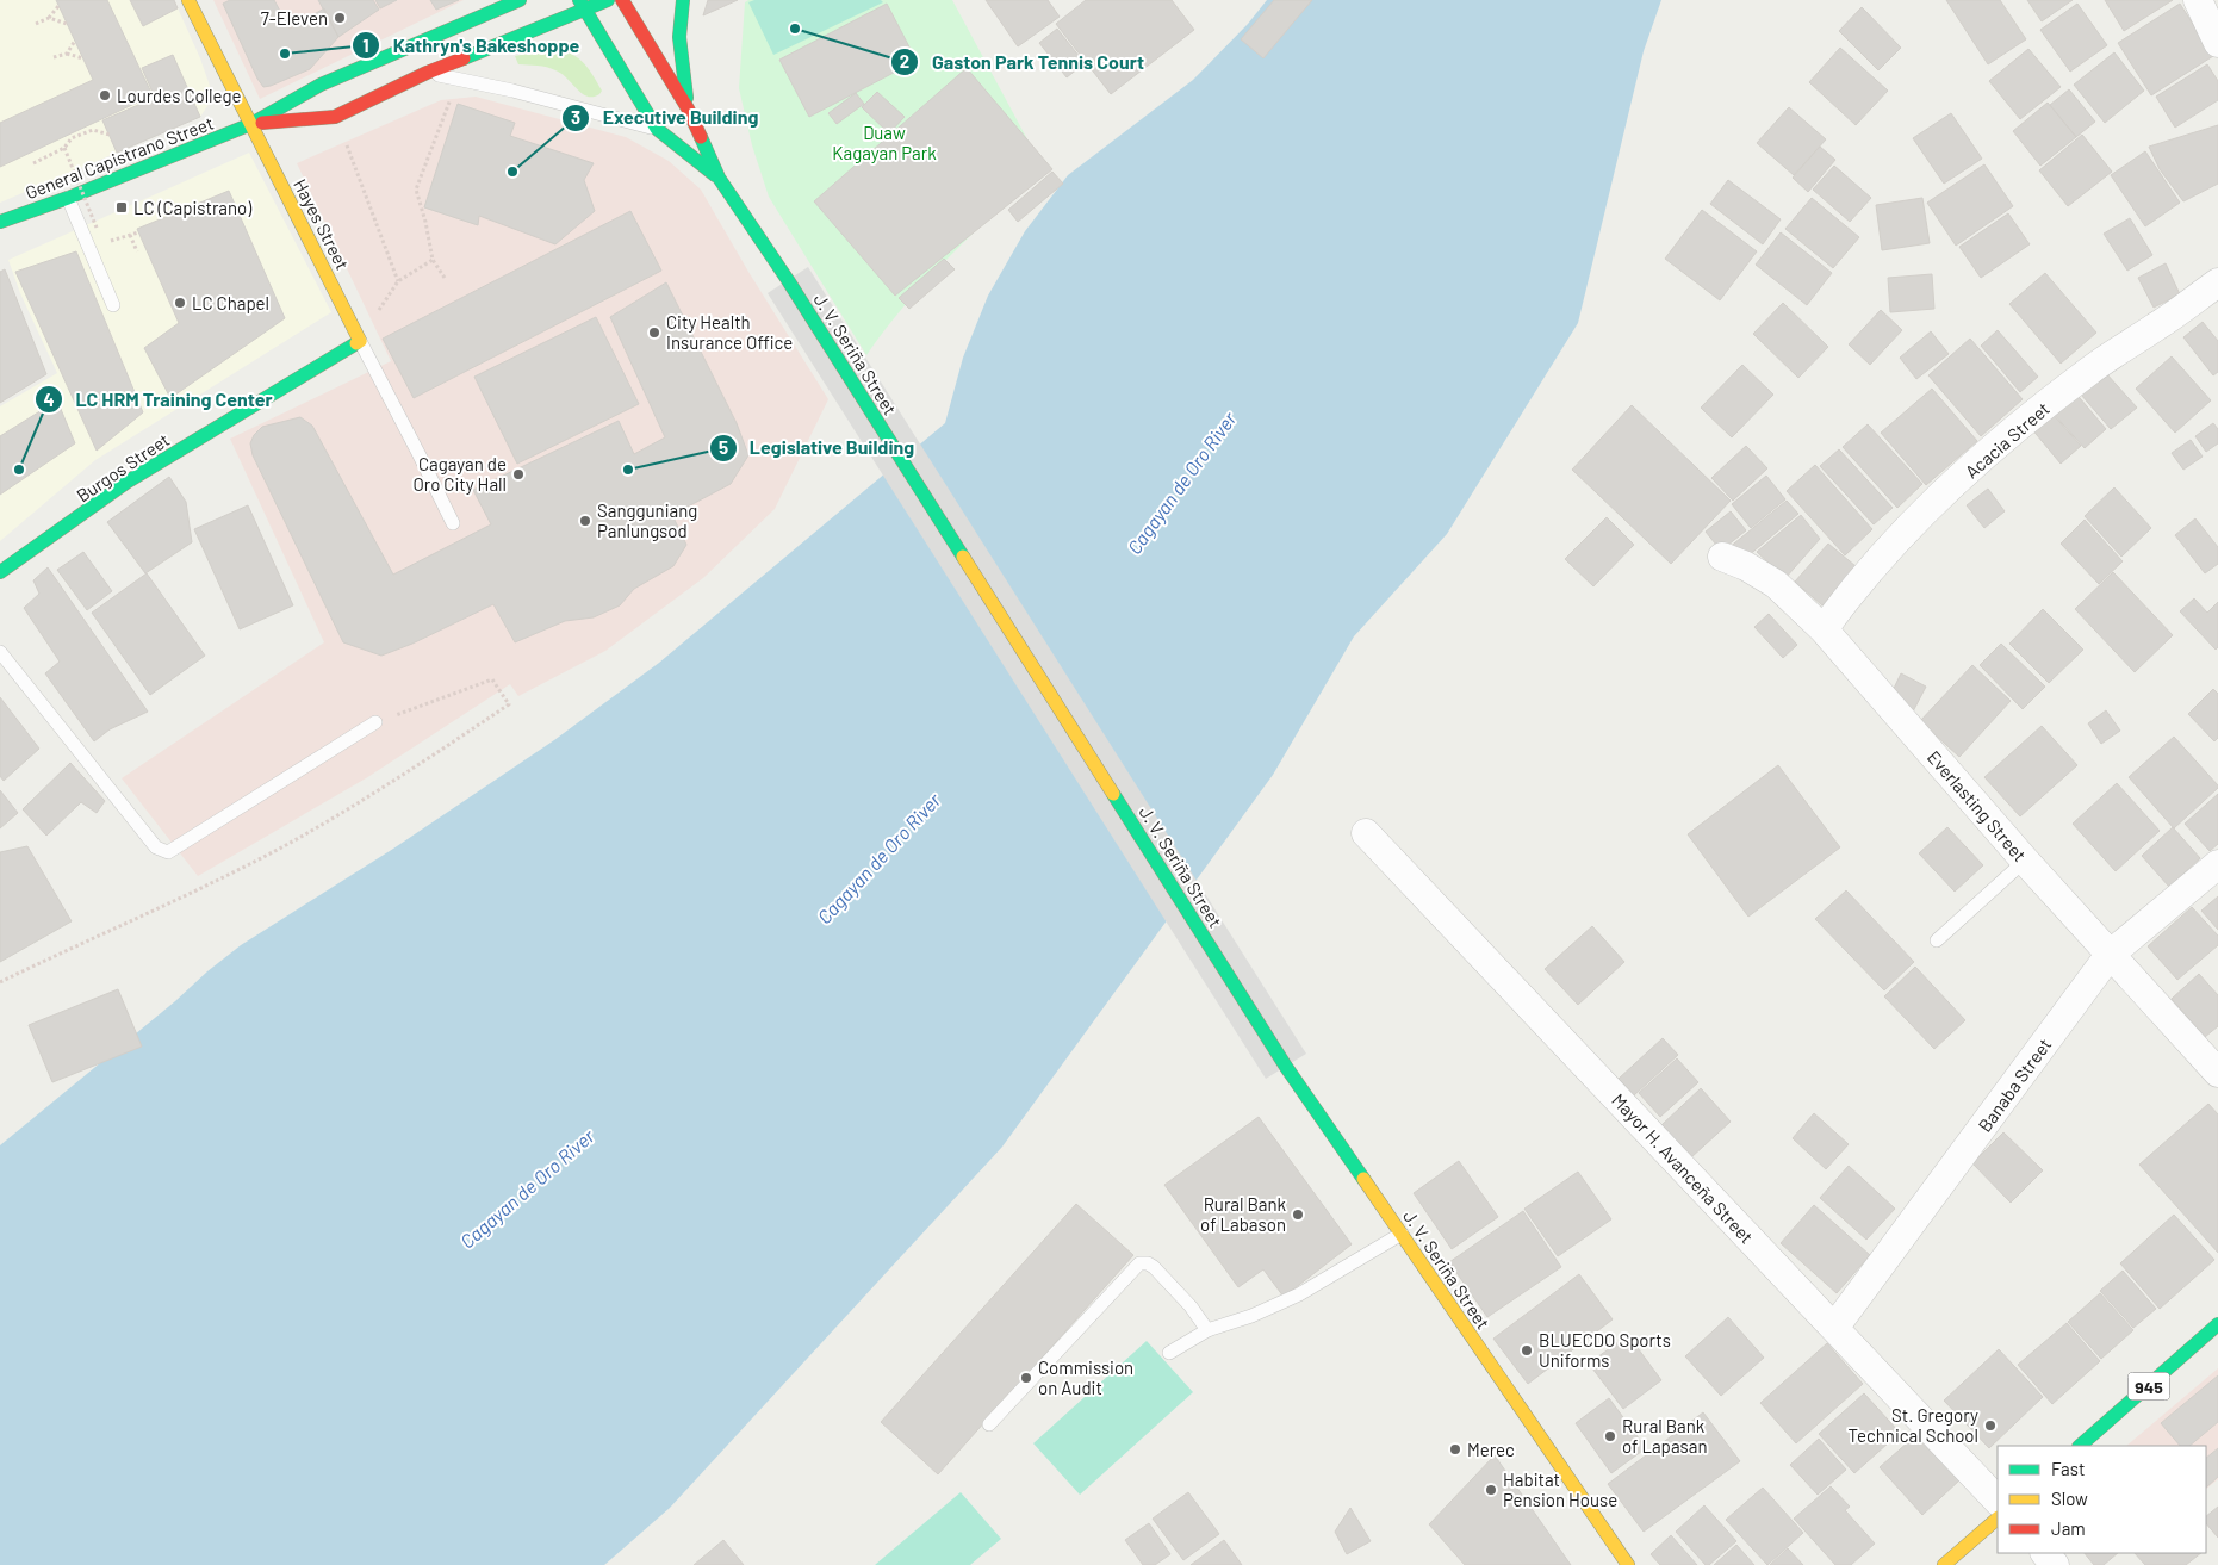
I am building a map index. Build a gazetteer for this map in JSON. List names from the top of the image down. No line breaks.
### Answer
{"streets":{"main road":["General Capistrano Street","Hayes Street","J. V. Seriña Street","Burgos Street","945"],"street":["Acacia Street","Everlasting Street","Banaba Street","Mayor H. Avanceña Street"]},"crossings":[["General Capistrano Street","Hayes Street"],["General Capistrano Street","J. V. Seriña Street"],["Hayes Street","Burgos Street"],["Acacia Street","Everlasting Street"],["Everlasting Street","Banaba Street"],["Banaba Street","Mayor H. Avanceña Street"]],"water":["Cagayan de Oro River"],"parks":["Duaw Kagayan Park"],"places":{"other":["7-Eleven","Gaston Park Tennis Court","Kathryn's Bakeshoppe","Lourdes College","Executive Building","LC Chapel","City Health Insurance Office","LC HRM Training Center","Legislative Building","Cagayan de Oro City Hall","Sangguniang Panlungsod","Rural Bank of Labason","BLUECDO Sports Uniforms","Commission on Audit","St. Gregory Technical School","Rural Bank of Lapasan","Merec","Habitat Pension House"],"transit":["LC (Capistrano)"]},"legend":["Fast","Slow","Jam"]}
